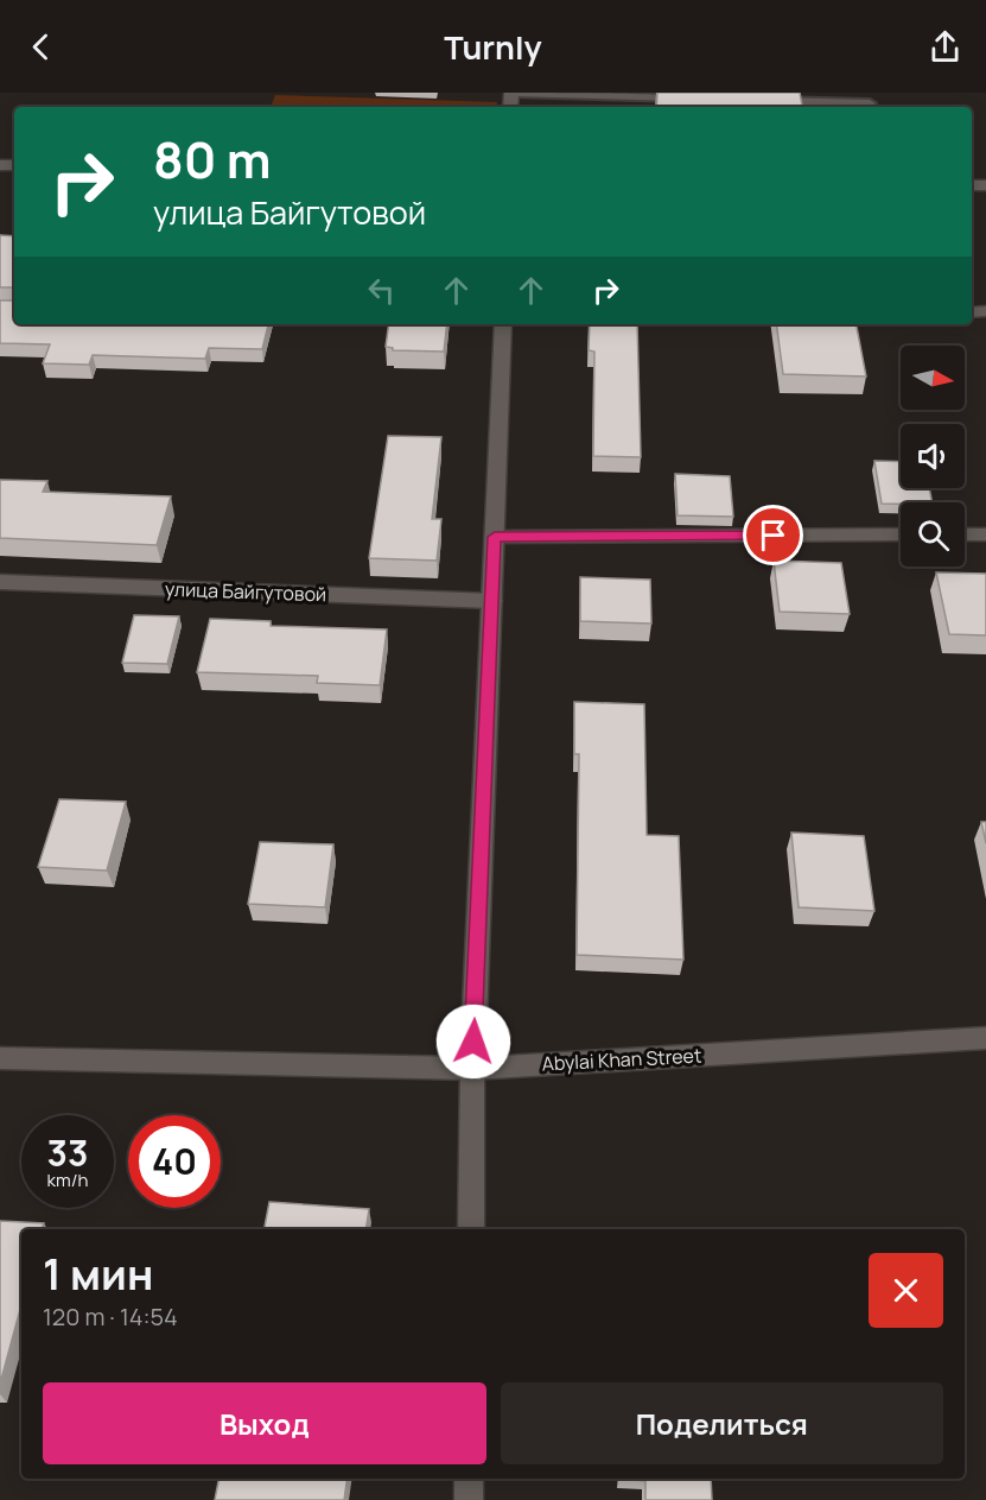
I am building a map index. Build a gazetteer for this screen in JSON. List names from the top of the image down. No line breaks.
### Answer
{"streets":{"street":["улица Байгутовой","Abylai Khan Street"]},"north":"right","page":{"header":"Turnly","turn":["80 m","улица Байгутовой"],"speed":"33 km/h","limit":"40","heading":["1 мин","120 m · 14:54"],"buttons":["Выход","Поделиться"]}}
